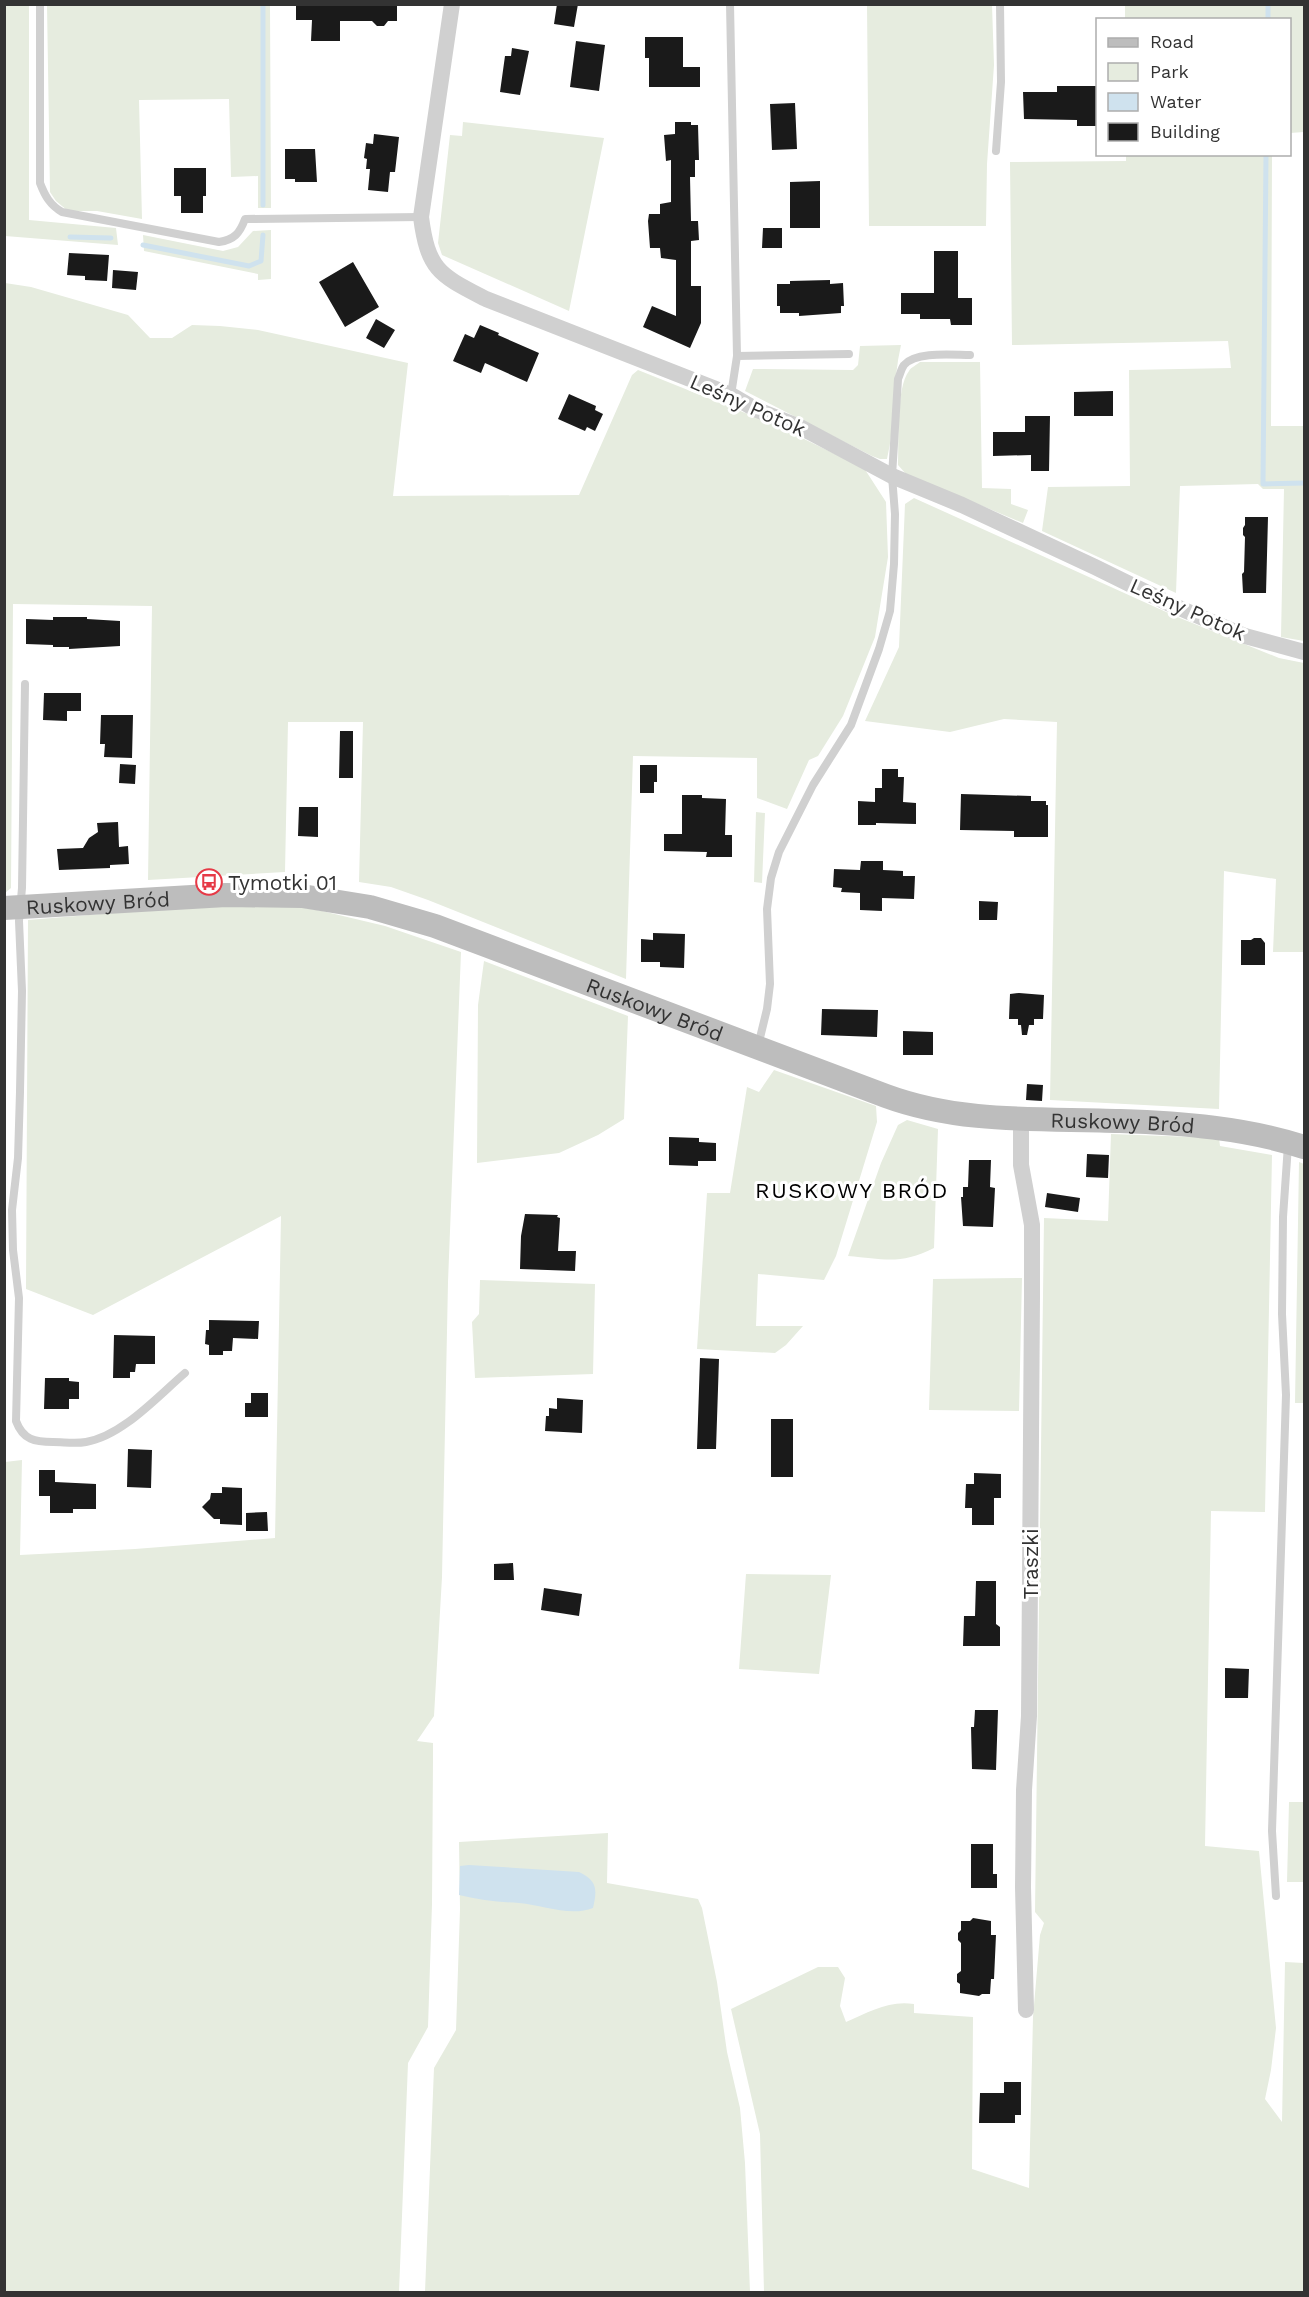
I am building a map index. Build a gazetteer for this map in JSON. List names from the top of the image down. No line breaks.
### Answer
{"streets":{"street":["Leśny Potok","Ruskowy Bród","Traszki"]},"crossings":[["Ruskowy Bród","Traszki"]],"districts":["RUSKOWY BRÓD"],"places":{"bus stop":["Tymotki 01"]},"legend":["Road","Park","Water","Building"]}
